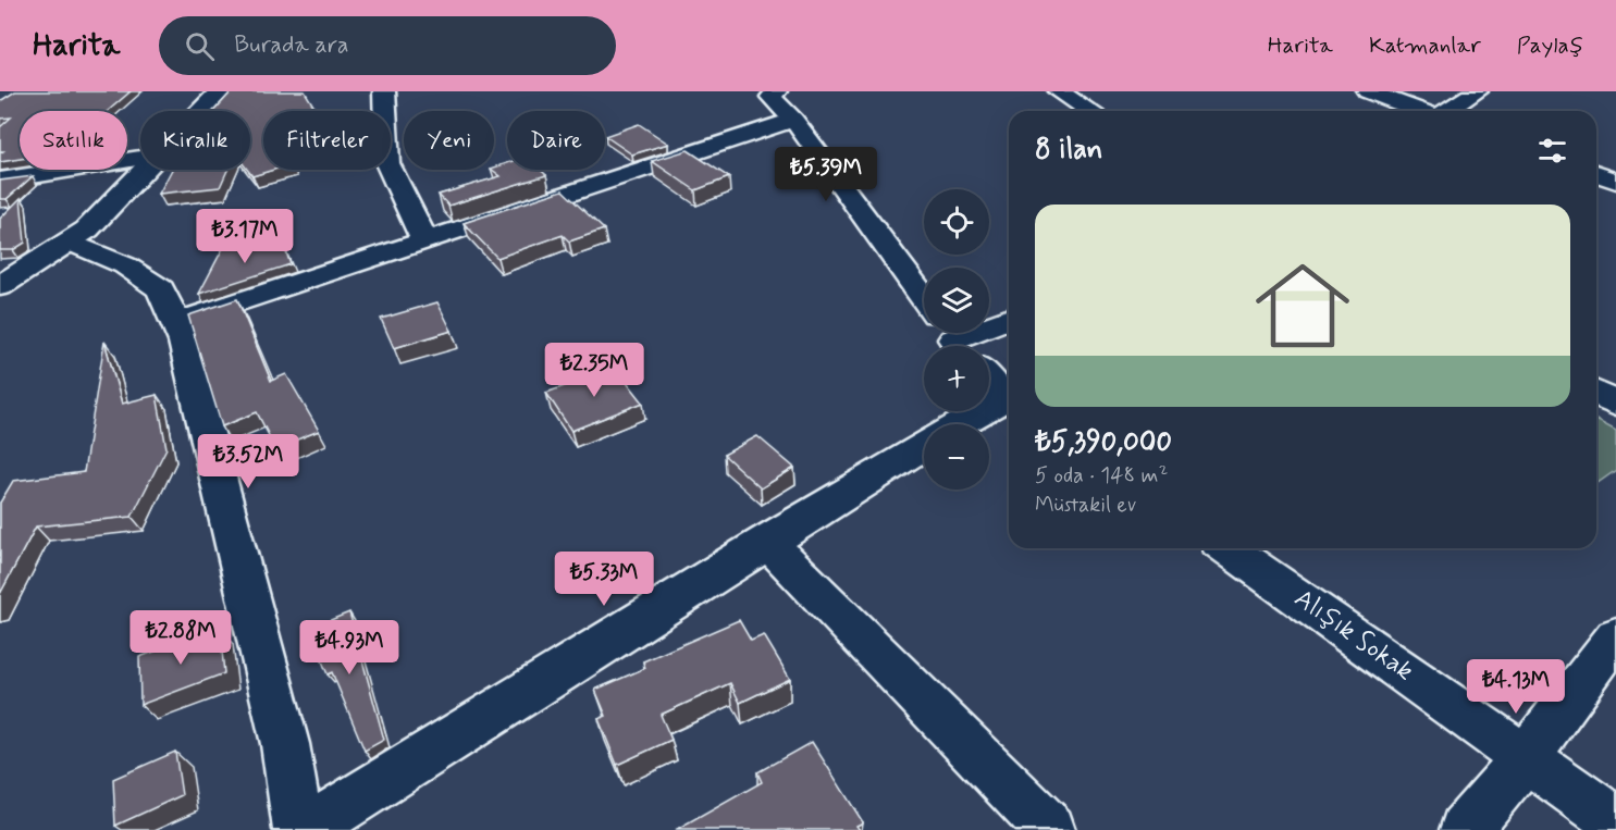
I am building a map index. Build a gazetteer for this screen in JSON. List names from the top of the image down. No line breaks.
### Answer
{"streets":{"street":["Alışık Sokak"]},"page":{"header":"Harita","search":"Burada ara","nav":["Harita","Katmanlar","Paylaş"],"chip":["Satılık","Kiralık","Filtreler","Yeni","Daire"],"heading":"8 ilan","price":["₺5.39M","₺3.17M","₺2.35M","₺3.52M","₺5.33M","₺2.88M","₺4.93M","₺4.13M"],"map_buttons":["+","−"],"list":[{"name":"₺5,390,000","note":"5 oda · 148 m² · Müstakil ev"}]}}
